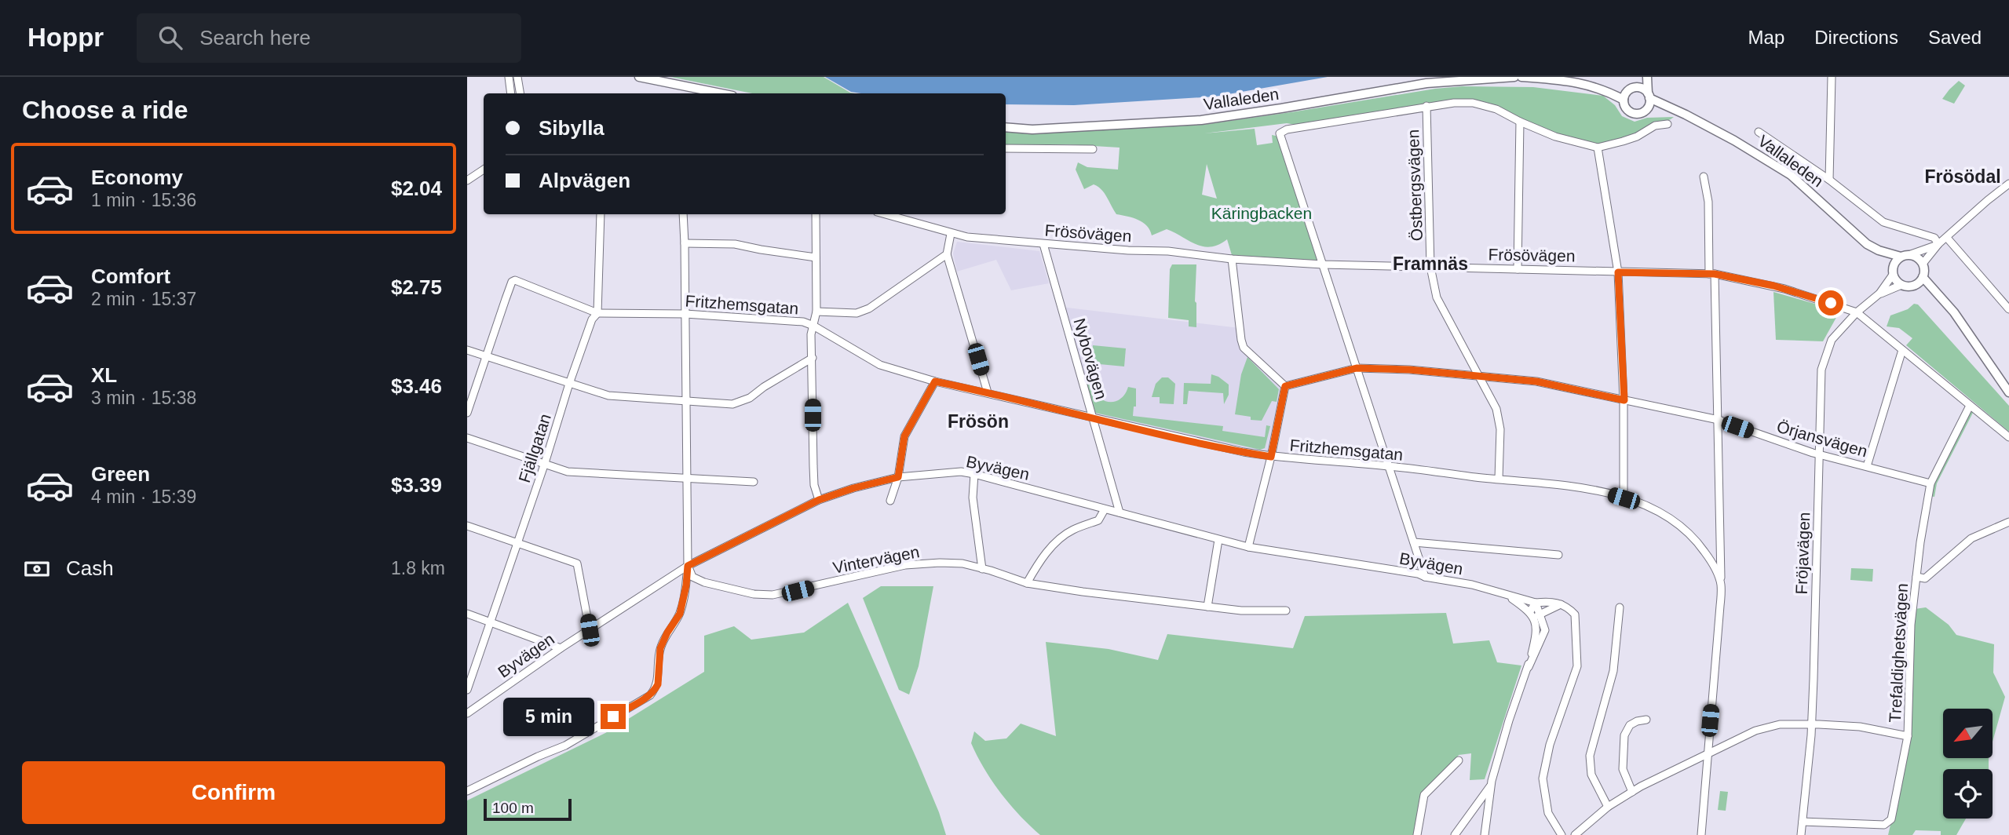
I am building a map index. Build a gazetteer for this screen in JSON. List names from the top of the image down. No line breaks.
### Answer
{"streets":{"main road":["Vallaleden"],"street":["Östbergsvägen","Frösövägen","Fritzhemsgatan","Nybovägen","Örjansvägen","Fjällgatan","Byvägen","Fröjavägen","Vintervägen","Trefaldighetsvägen"]},"crossings":[["Vallaleden","Fröjavägen"],["Östbergsvägen","Frösövägen"],["Östbergsvägen","Fritzhemsgatan"],["Östbergsvägen","Örjansvägen"],["Frösövägen","Nybovägen"],["Frösövägen","Fröjavägen"],["Frösövägen","Trefaldighetsvägen"],["Fritzhemsgatan","Nybovägen"],["Fritzhemsgatan","Fjällgatan"],["Nybovägen","Byvägen"],["Örjansvägen","Fröjavägen"],["Örjansvägen","Trefaldighetsvägen"],["Byvägen","Vintervägen"],["Fröjavägen","Trefaldighetsvägen"]],"districts":["Frösödal","Framnäs","Frösön"],"parks":["Käringbacken"],"scale_bar":"100 m","north":"bottom left","page":{"header":"Hoppr","search":"Search here","nav":["Map","Directions","Saved"],"heading":"Choose a ride","banner":["Sibylla","Alpvägen"],"list":[{"name":"Economy","note":"1 min · 15:36","value":"$2.04"},{"name":"Comfort","note":"2 min · 15:37","value":"$2.75"},{"name":"XL","note":"3 min · 15:38","value":"$3.46"},{"name":"Green","note":"4 min · 15:39","value":"$3.39"}],"pay":["Cash","1.8 km"],"bubble":"5 min","buttons":"Confirm","scale":"100 m"}}
